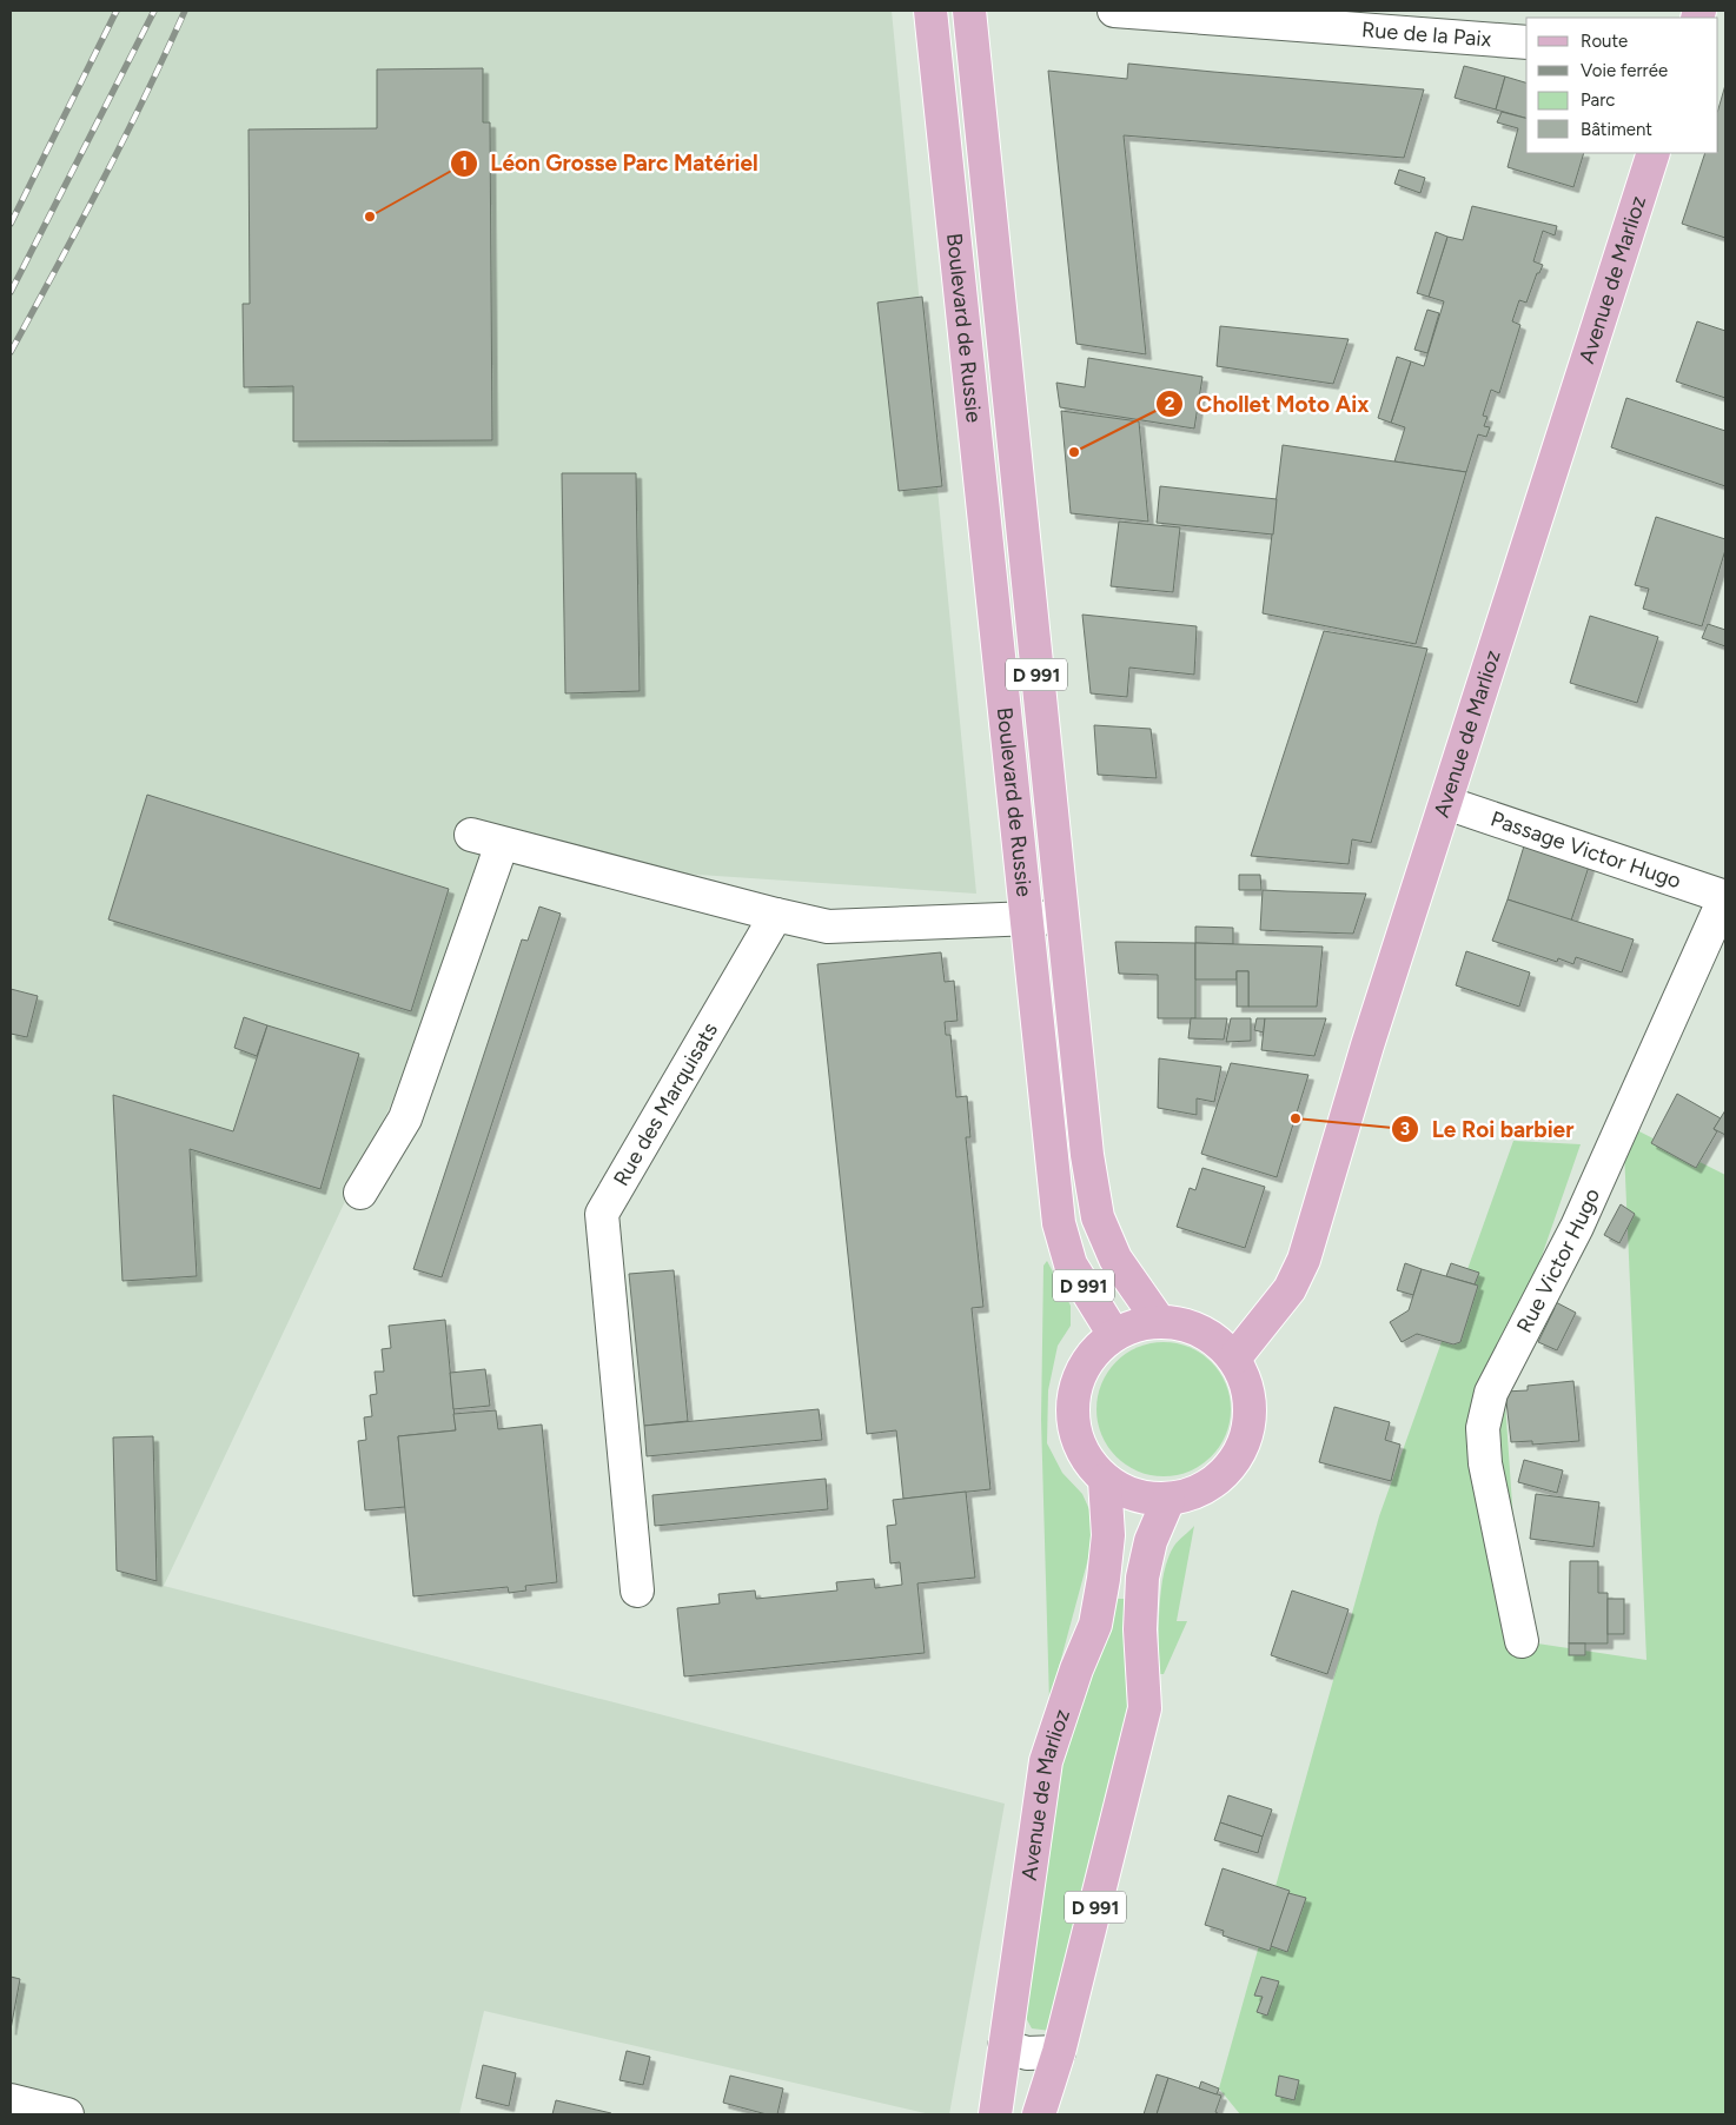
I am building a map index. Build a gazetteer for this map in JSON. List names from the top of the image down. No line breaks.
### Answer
{"streets":{"main road":["Avenue de Marlioz","Boulevard de Russie","D 991"],"street":["Rue de la Paix","Passage Victor Hugo","Rue des Marquisats","Rue Victor Hugo"]},"crossings":[["Avenue de Marlioz","Boulevard de Russie"],["Avenue de Marlioz","D 991"],["Avenue de Marlioz","Passage Victor Hugo"],["Boulevard de Russie","D 991"],["Passage Victor Hugo","Rue Victor Hugo"]],"places":["Léon Grosse Parc Matériel","Chollet Moto Aix","Le Roi barbier"],"legend":["Route","Voie ferrée","Parc","Bâtiment"]}
